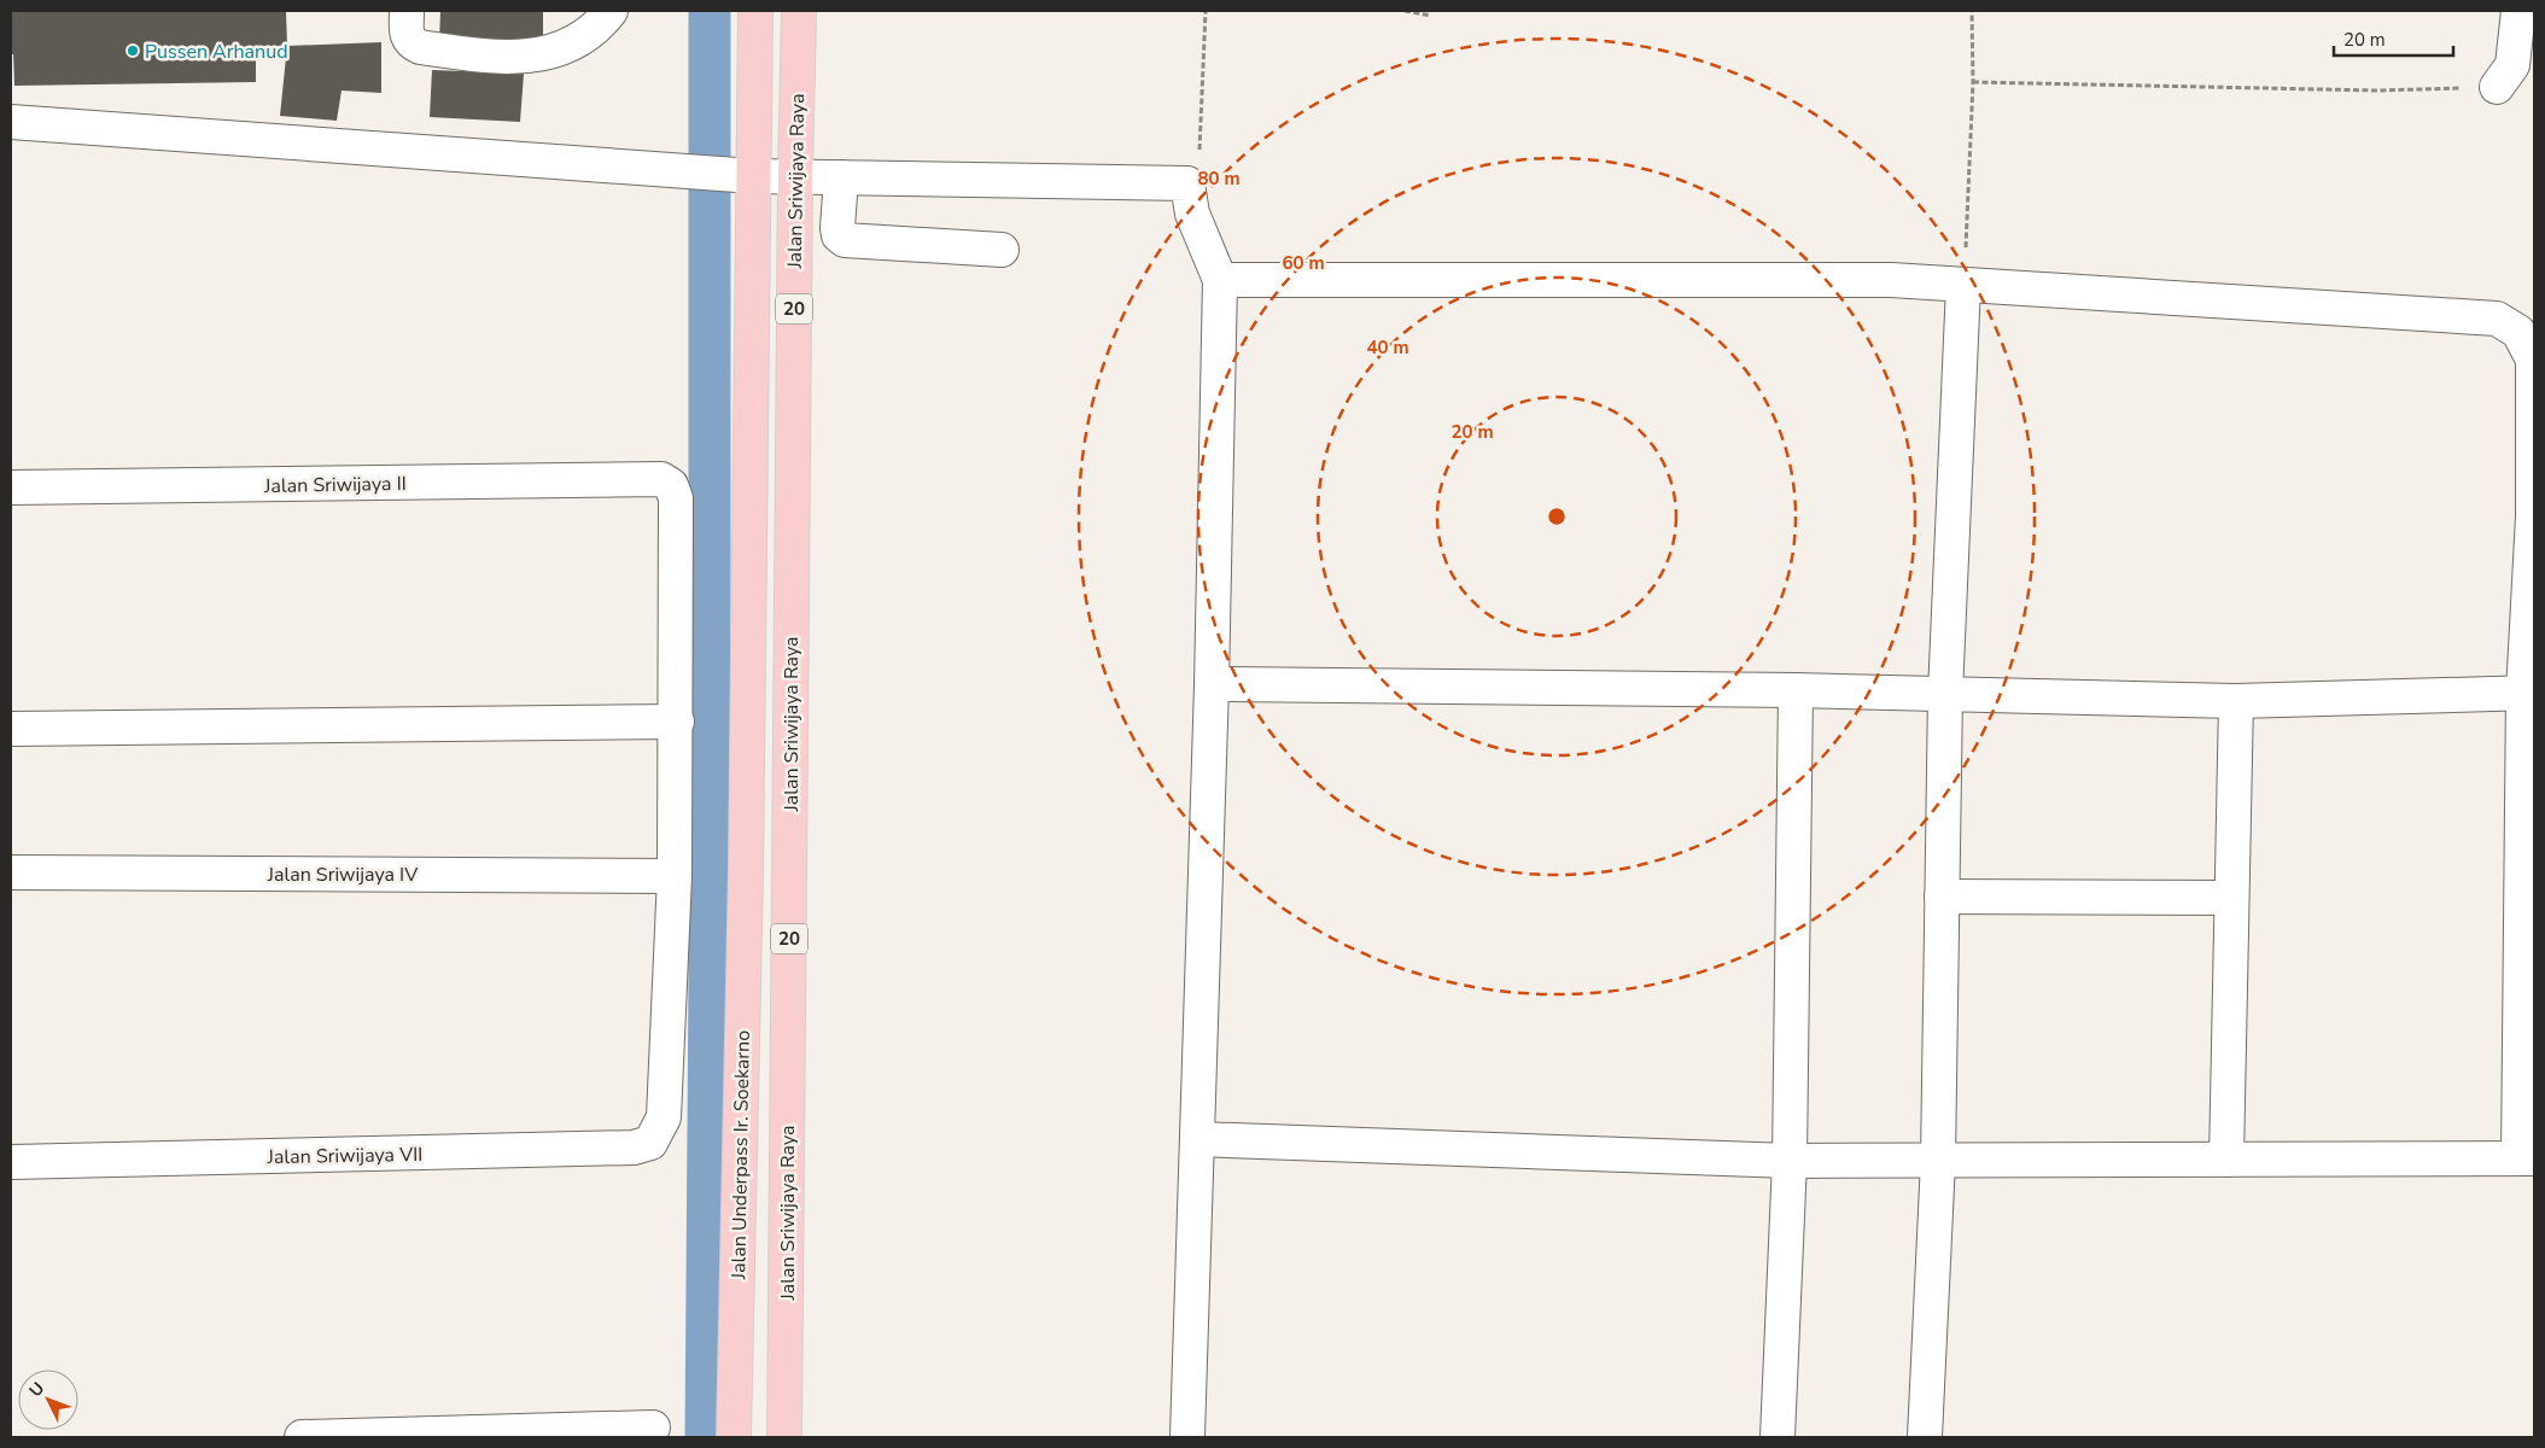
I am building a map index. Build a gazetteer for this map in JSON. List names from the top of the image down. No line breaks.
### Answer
{"streets":{"main road":["Jalan Sriwijaya Raya","20","Jalan Underpass Ir. Soekarno"],"street":["Jalan Sriwijaya II","Jalan Sriwijaya IV","Jalan Sriwijaya VII"]},"crossings":[["20","Jalan Underpass Ir. Soekarno"],["Jalan Sriwijaya IV","Jalan Sriwijaya VII"]],"places":["Pussen Arhanud"],"scale_bar":"20 m","north":"top left","rings":["80 m","60 m","40 m","20 m"]}
